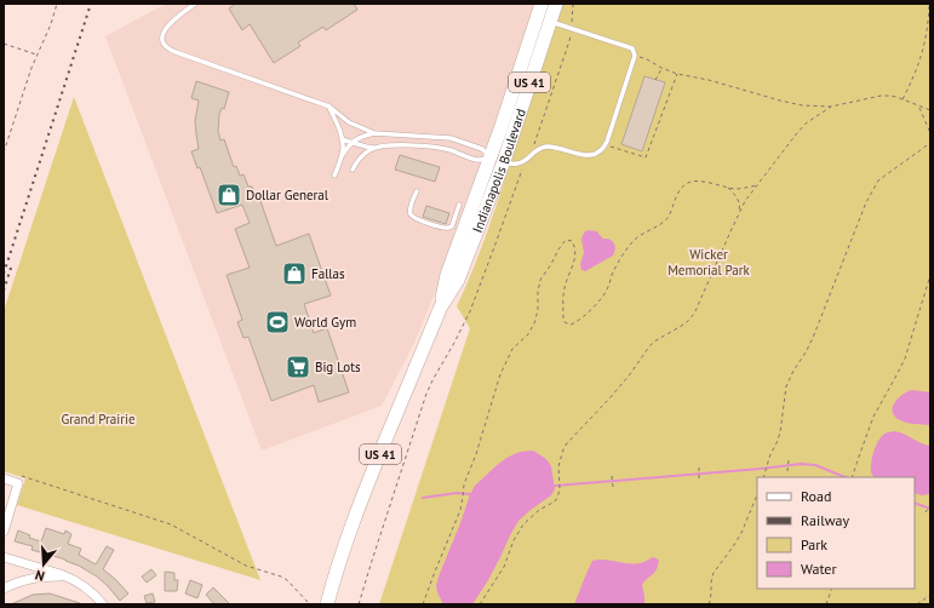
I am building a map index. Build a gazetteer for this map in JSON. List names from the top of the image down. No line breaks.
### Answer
{"streets":{"highway":["US 41","Indianapolis Boulevard"]},"parks":["Wicker Memorial Park","Grand Prairie"],"places":{"shop":["Dollar General","Fallas"],"sports":["World Gym"],"supermarket":["Big Lots"]},"legend":["Road","Railway","Park","Water"],"north":"bottom"}
